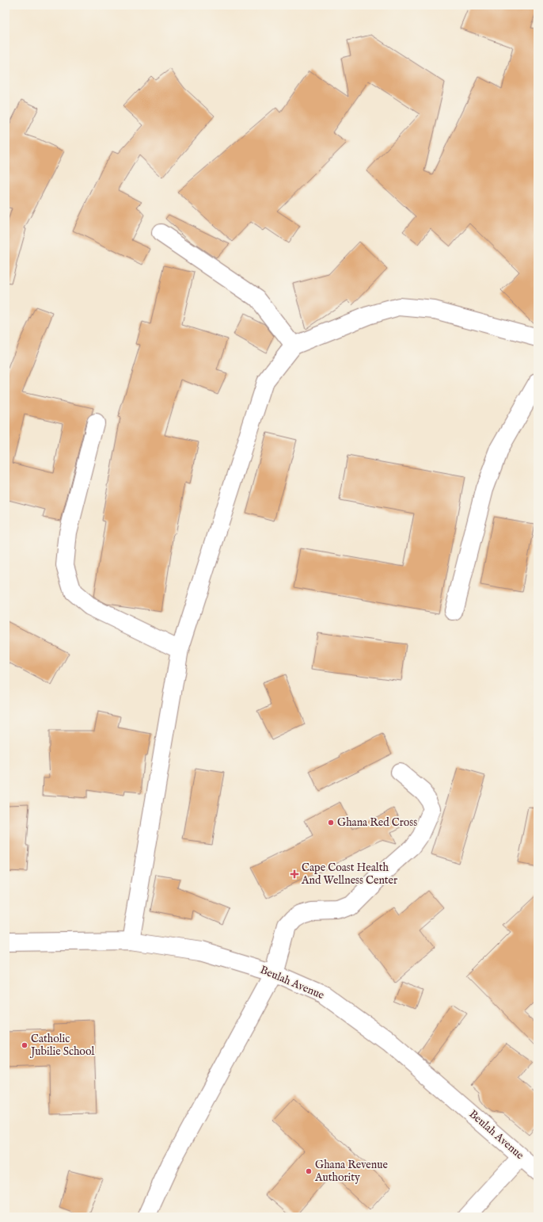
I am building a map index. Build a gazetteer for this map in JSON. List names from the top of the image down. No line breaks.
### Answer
{"streets":{"street":["Beulah Avenue"]},"places":{"other":["Ghana Red Cross","Catholic Jubilie School","Ghana Revenue Authority"],"health":["Cape Coast Health And Wellness Center"]}}
